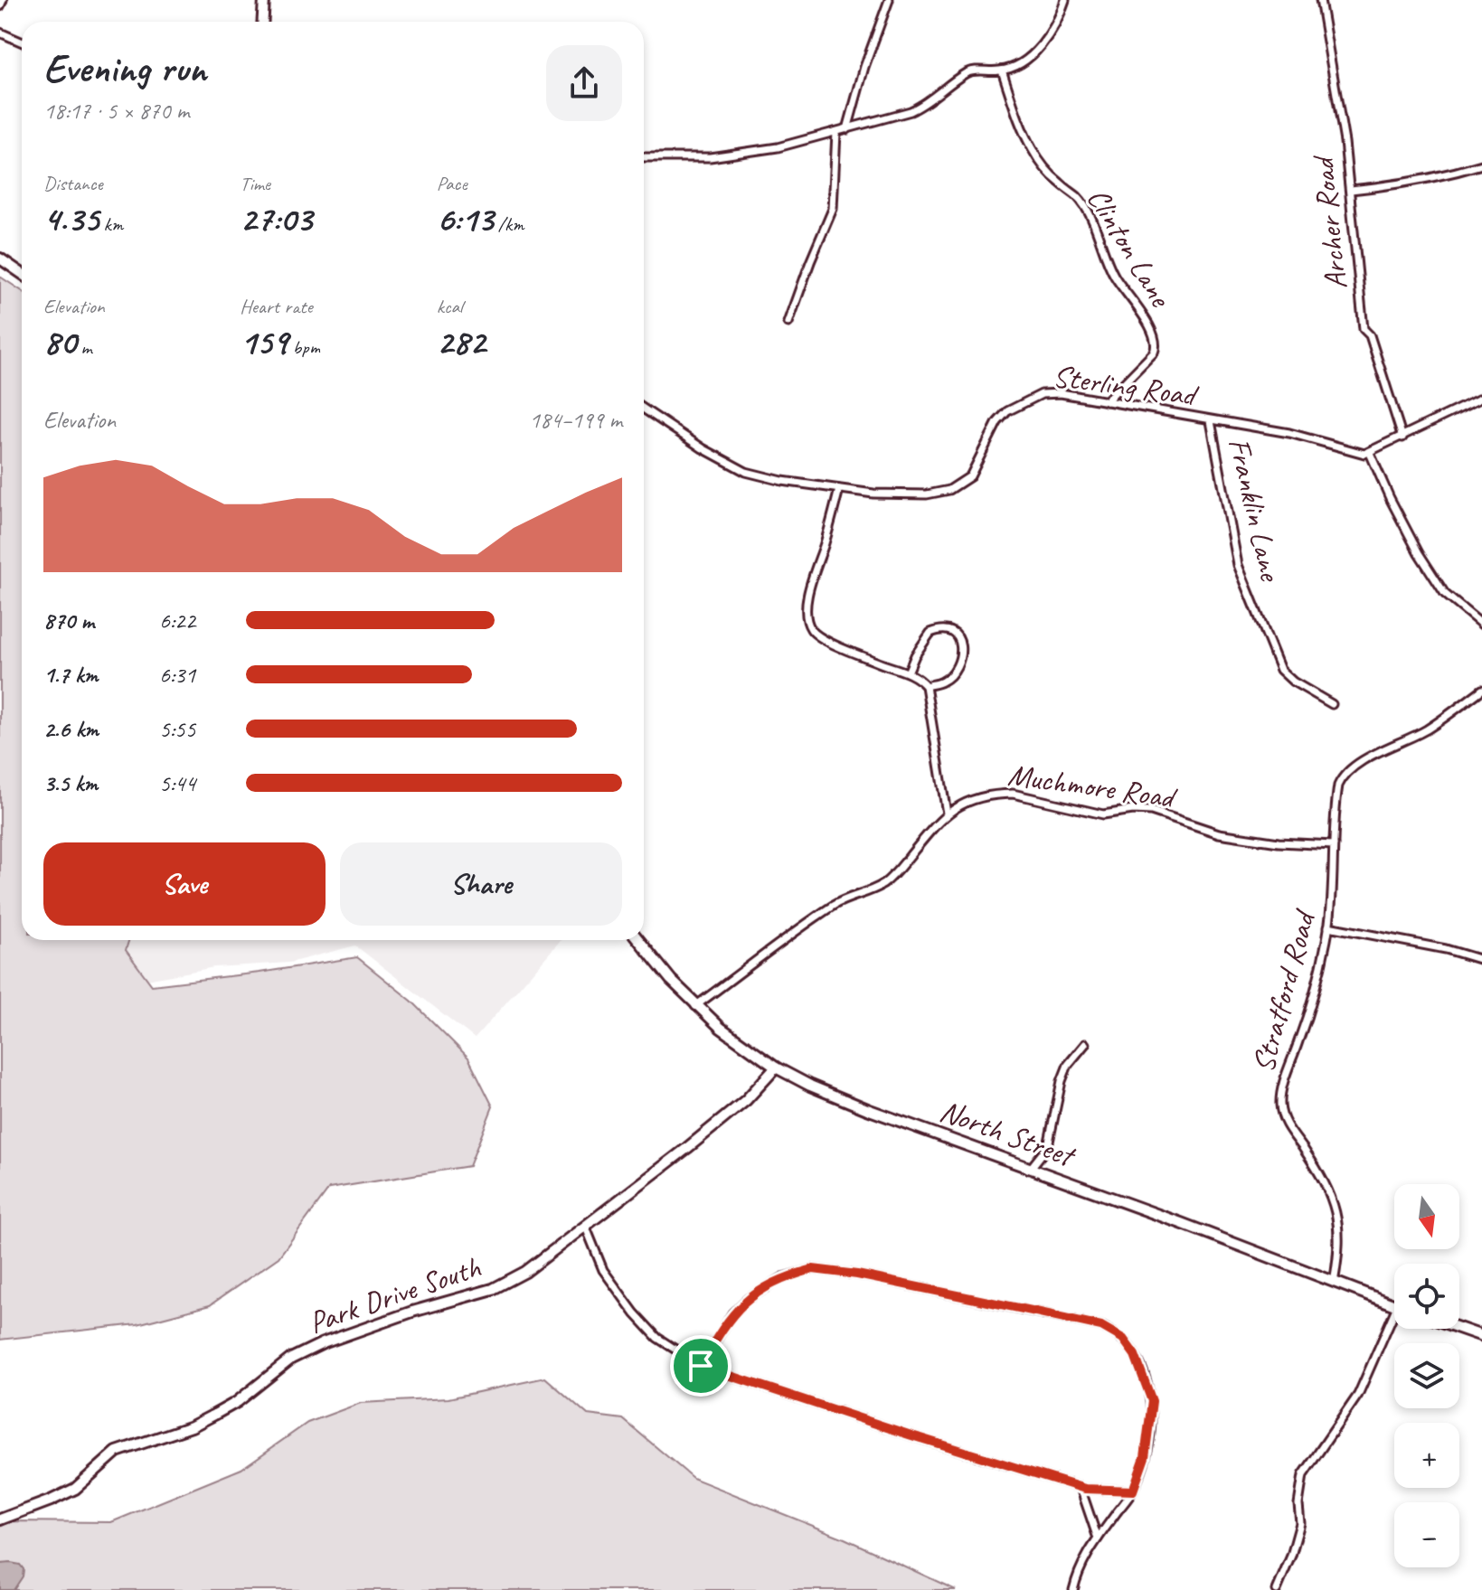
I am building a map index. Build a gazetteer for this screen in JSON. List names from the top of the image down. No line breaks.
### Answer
{"streets":{"main road":["North Street","Park Drive South"],"street":["Archer Road","Clinton Lane","Sterling Road","Franklin Lane","Muchmore Road","Stratford Road"]},"crossings":[["Clinton Lane","Sterling Road"],["Sterling Road","Franklin Lane"],["Muchmore Road","Stratford Road"],["Muchmore Road","North Street"],["Stratford Road","North Street"],["North Street","Park Drive South"]],"north":"bottom","page":{"heading":["Evening run","18:17 · 5 × 870 m"],"stats":[["Distance","4.35 km"],["Time","27:03"],["Pace","6:13 /km"],["Elevation","80 m"],["Heart rate","159 bpm"],["kcal","282"]],"chart":["Elevation","184–199 m"],"list":[{"name":"870 m","note":"6:22"},{"name":"1.7 km","note":"6:31"},{"name":"2.6 km","note":"5:55"},{"name":"3.5 km","note":"5:44"}],"buttons":["Save","Share"],"map_buttons":["+","−"]}}
